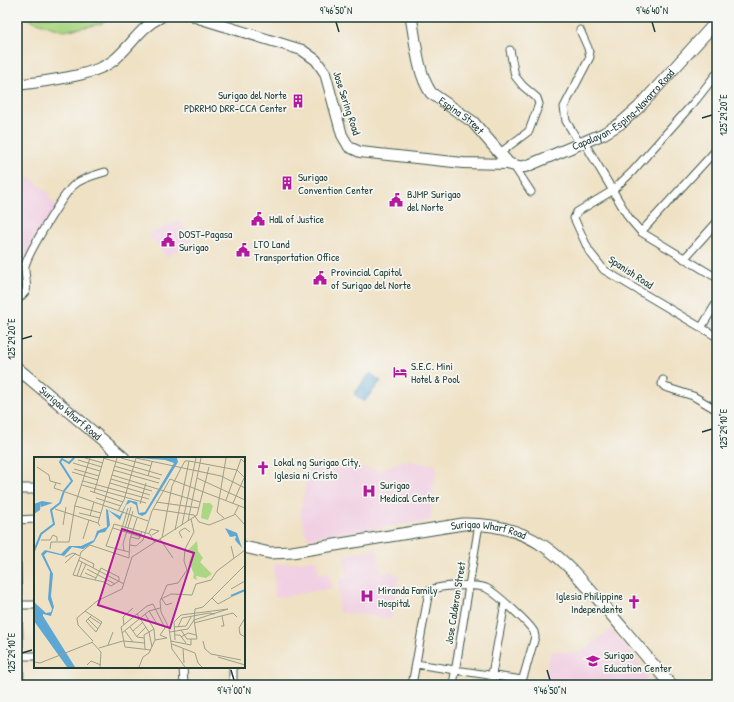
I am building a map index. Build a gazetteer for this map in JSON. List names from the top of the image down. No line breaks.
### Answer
{"streets":{"main road":["Jose Sering Road","Capalayan-Espina-Navarro Road","Espina Street","Surigao Wharf Road"],"street":["Spanish Road","Jose Calderon Street"]},"crossings":[["Jose Sering Road","Capalayan-Espina-Navarro Road"],["Jose Sering Road","Espina Street"],["Capalayan-Espina-Navarro Road","Espina Street"],["Surigao Wharf Road","Jose Calderon Street"]],"places":{"building":["Surigao del Norte PDRRMO DRR-CCA Center","Surigao Convention Center"],"public building":["BJMP Surigao del Norte","Hall of Justice","DOST-Pagasa Surigao","LTO Land Transportation Office","Provincial Capitol of Surigao del Norte"],"hotel":["S.E.C. Mini Hotel & Pool"],"church":["Lokal ng Surigao City, Iglesia ni Cristo","Iglesia Philippine Independente"],"hospital":["Surigao Medical Center","Miranda Family Hospital"],"school or university":["Surigao Education Center"]},"coordinates":["9°46'50\"N","9°46'40\"N","125°29'20\"E","125°29'10\"E","9°47'00\"N"]}
